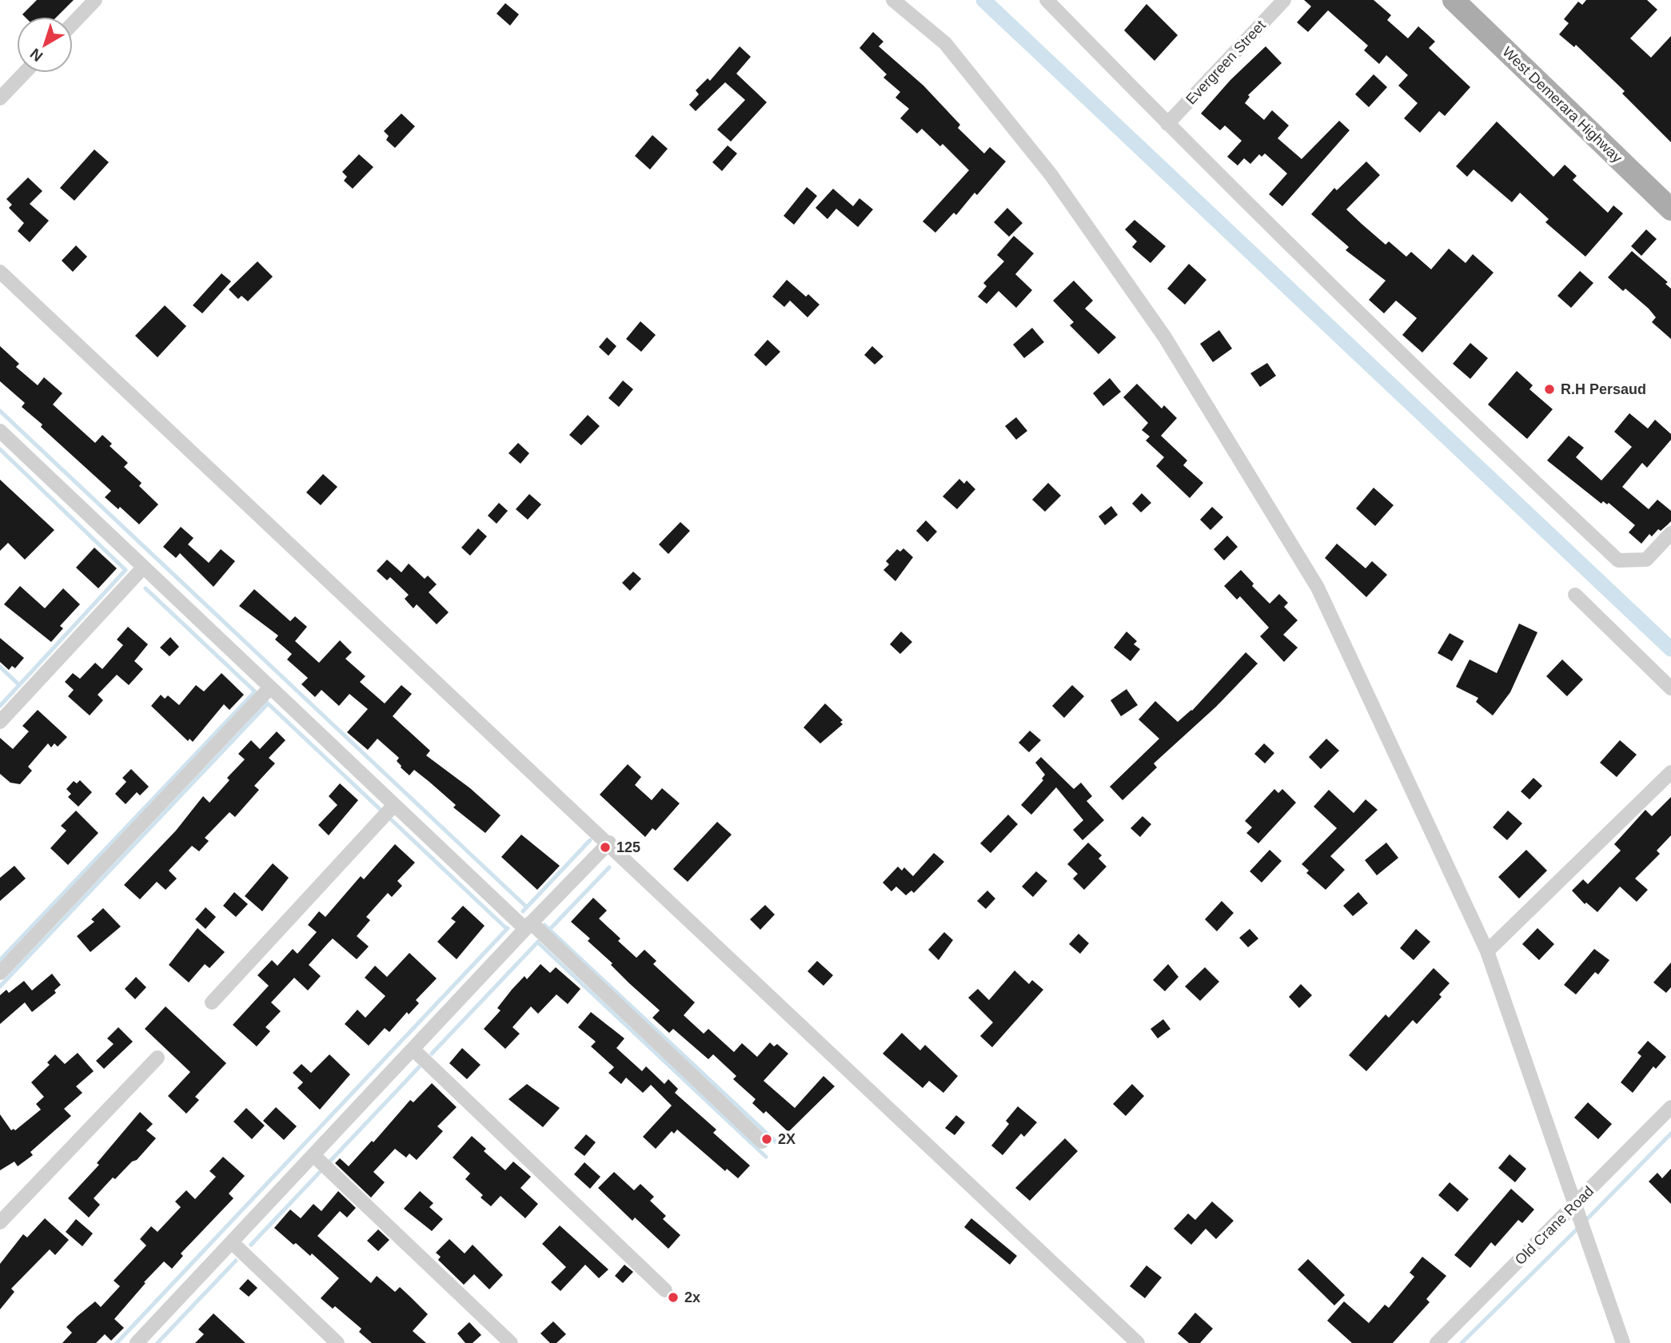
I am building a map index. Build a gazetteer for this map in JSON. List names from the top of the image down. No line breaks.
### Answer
{"streets":{"main road":["West Demerara Highway"],"street":["Evergreen Street","Old Crane Road"]},"places":["R.H Persaud","125","2X","2x"],"north":"bottom left"}
